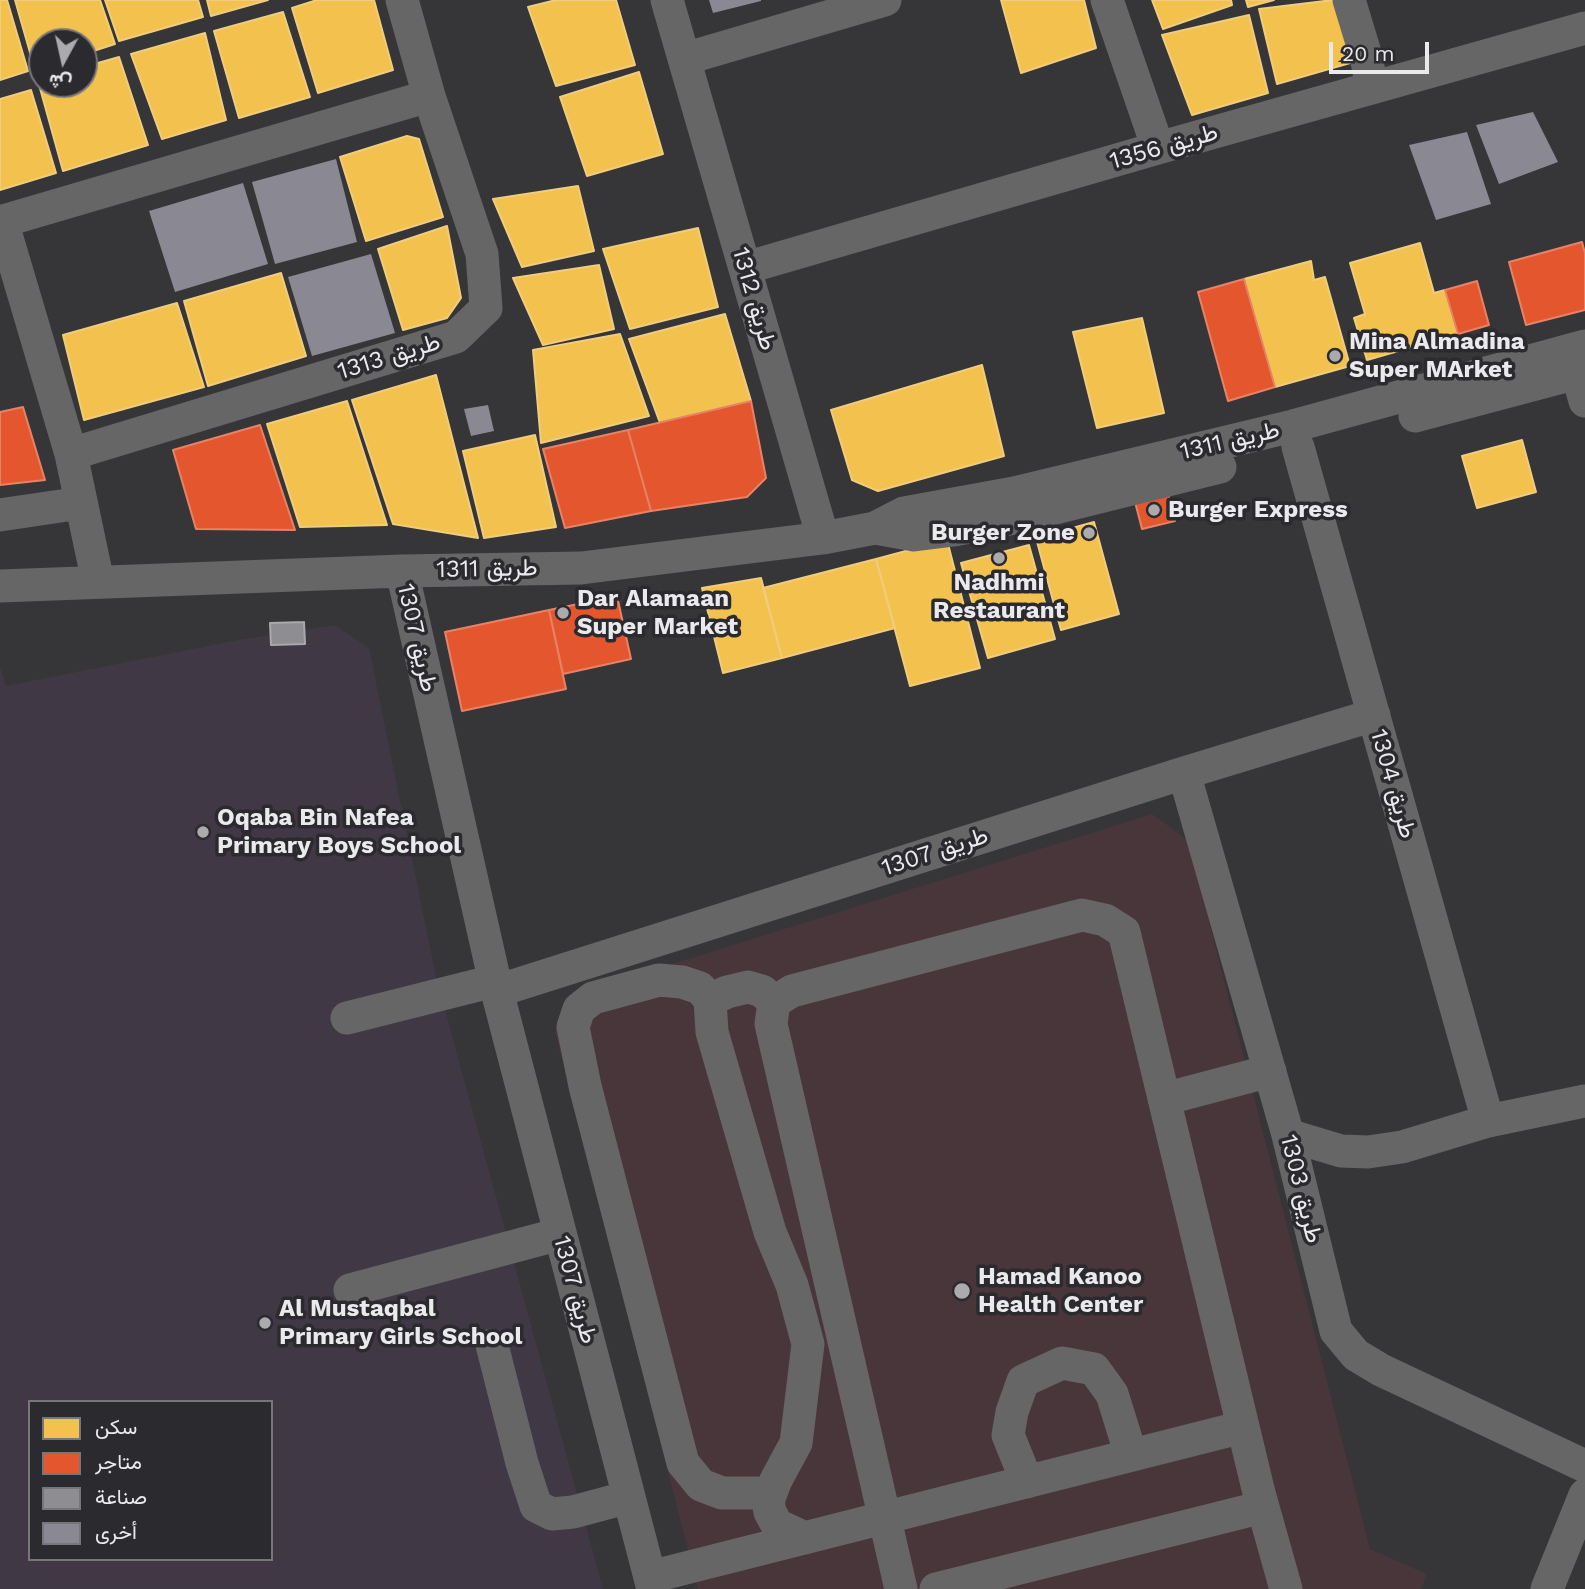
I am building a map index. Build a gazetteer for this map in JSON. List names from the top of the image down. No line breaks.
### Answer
{"streets":{"street":["طريق 1356","طريق 1312","طريق 1313","طريق 1311","طريق 1307","طريق 1304","طريق 1303"]},"crossings":[["طريق 1356","طريق 1312"],["طريق 1312","طريق 1311"],["طريق 1311","طريق 1307"],["طريق 1311","طريق 1304"],["طريق 1307","طريق 1304"],["طريق 1307","طريق 1303"]],"places":["Mina Almadina Super MArket","Burger Express","Burger Zone","Nadhmi Restaurant","Dar Alamaan Super Market","Oqaba Bin Nafea Primary Boys School","Hamad Kanoo Health Center","Al Mustaqbal Primary Girls School"],"legend":["سكن","متاجر","صناعة","أخرى"],"scale_bar":"20 m","north":"bottom"}
